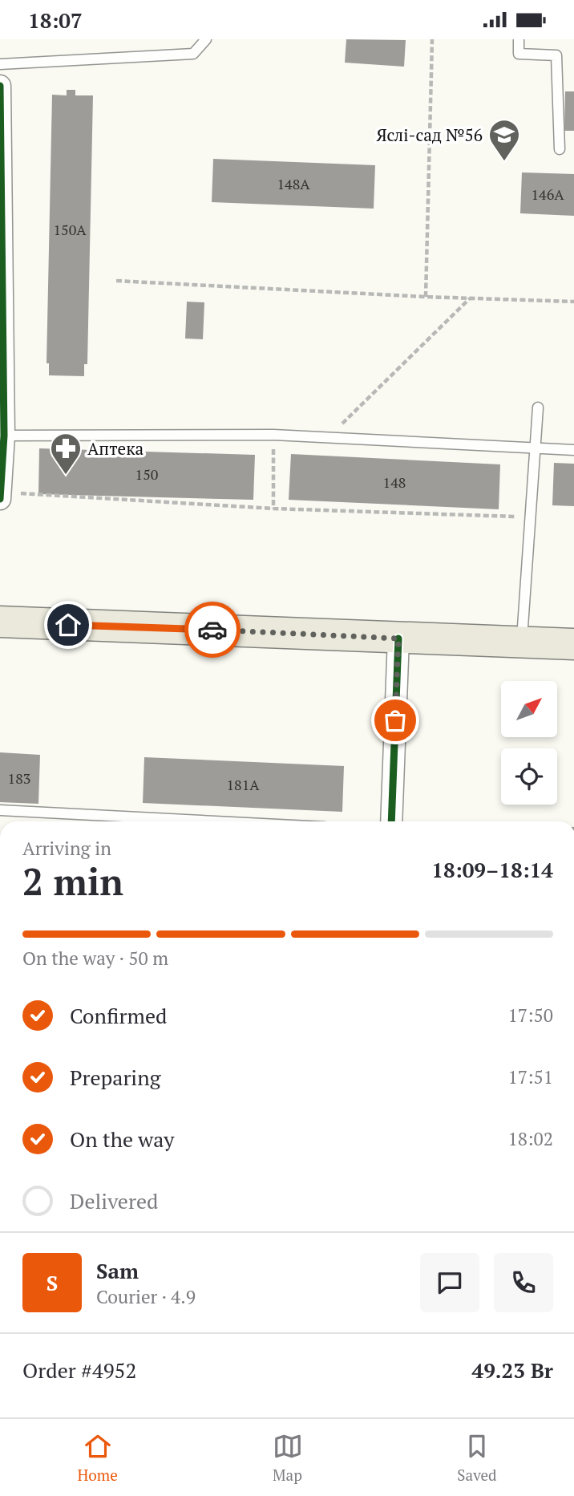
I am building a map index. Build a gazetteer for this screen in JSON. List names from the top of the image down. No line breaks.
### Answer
{"places":{"school or university":["Яслі-сад №56"],"pharmacy":["Аптека"]},"house_numbers":["148А","146А","150А","150","148","183","181А"],"north":"top right","page":{"status":"18:07","heading":["2 min","Arriving in","18:09–18:14"],"panel":["Sam","Courier · 4.9","Order #4952","49.23 Br"],"bar":"On the way · 50 m","list":[["Confirmed","17:50"],["Preparing","17:51"],["On the way","18:02"],"Delivered"],"round":"S","tabs":["Home","Map","Saved"]}}
